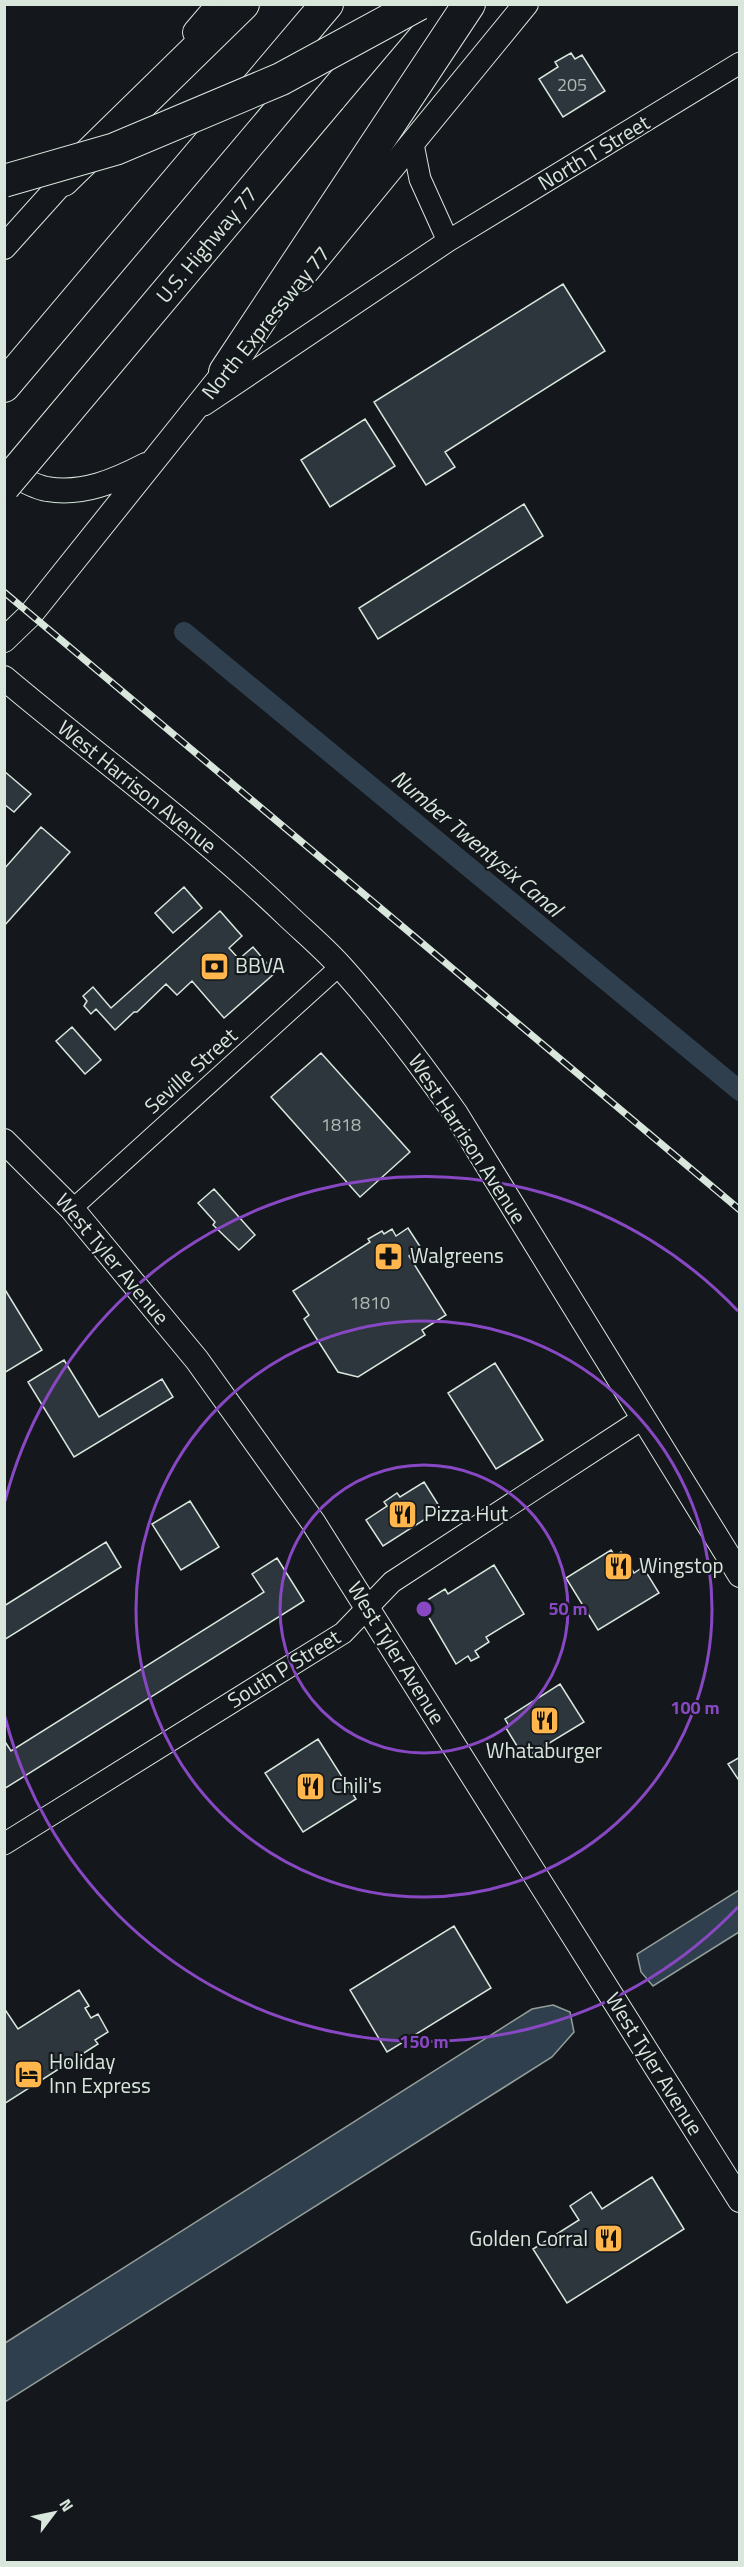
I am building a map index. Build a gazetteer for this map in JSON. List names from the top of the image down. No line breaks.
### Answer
{"streets":{"highway":["U.S. Highway 77"],"main road":["North Expressway 77","West Harrison Avenue","West Tyler Avenue"],"street":["North T Street","Seville Street","South P Street"]},"crossings":[["North T Street","North Expressway 77"],["West Harrison Avenue","Seville Street"],["West Harrison Avenue","South P Street"],["Seville Street","West Tyler Avenue"],["West Tyler Avenue","South P Street"]],"water":["Number Twentysix Canal"],"places":{"bank":["BBVA"],"pharmacy":["Walgreens"],"restaurant":["Pizza Hut","Wingstop","Whataburger","Chili's","Golden Corral"],"hotel":["Holiday Inn Express"]},"house_numbers":["205","1818","1810"],"north":"top right","rings":["50 m","100 m","150 m"]}
